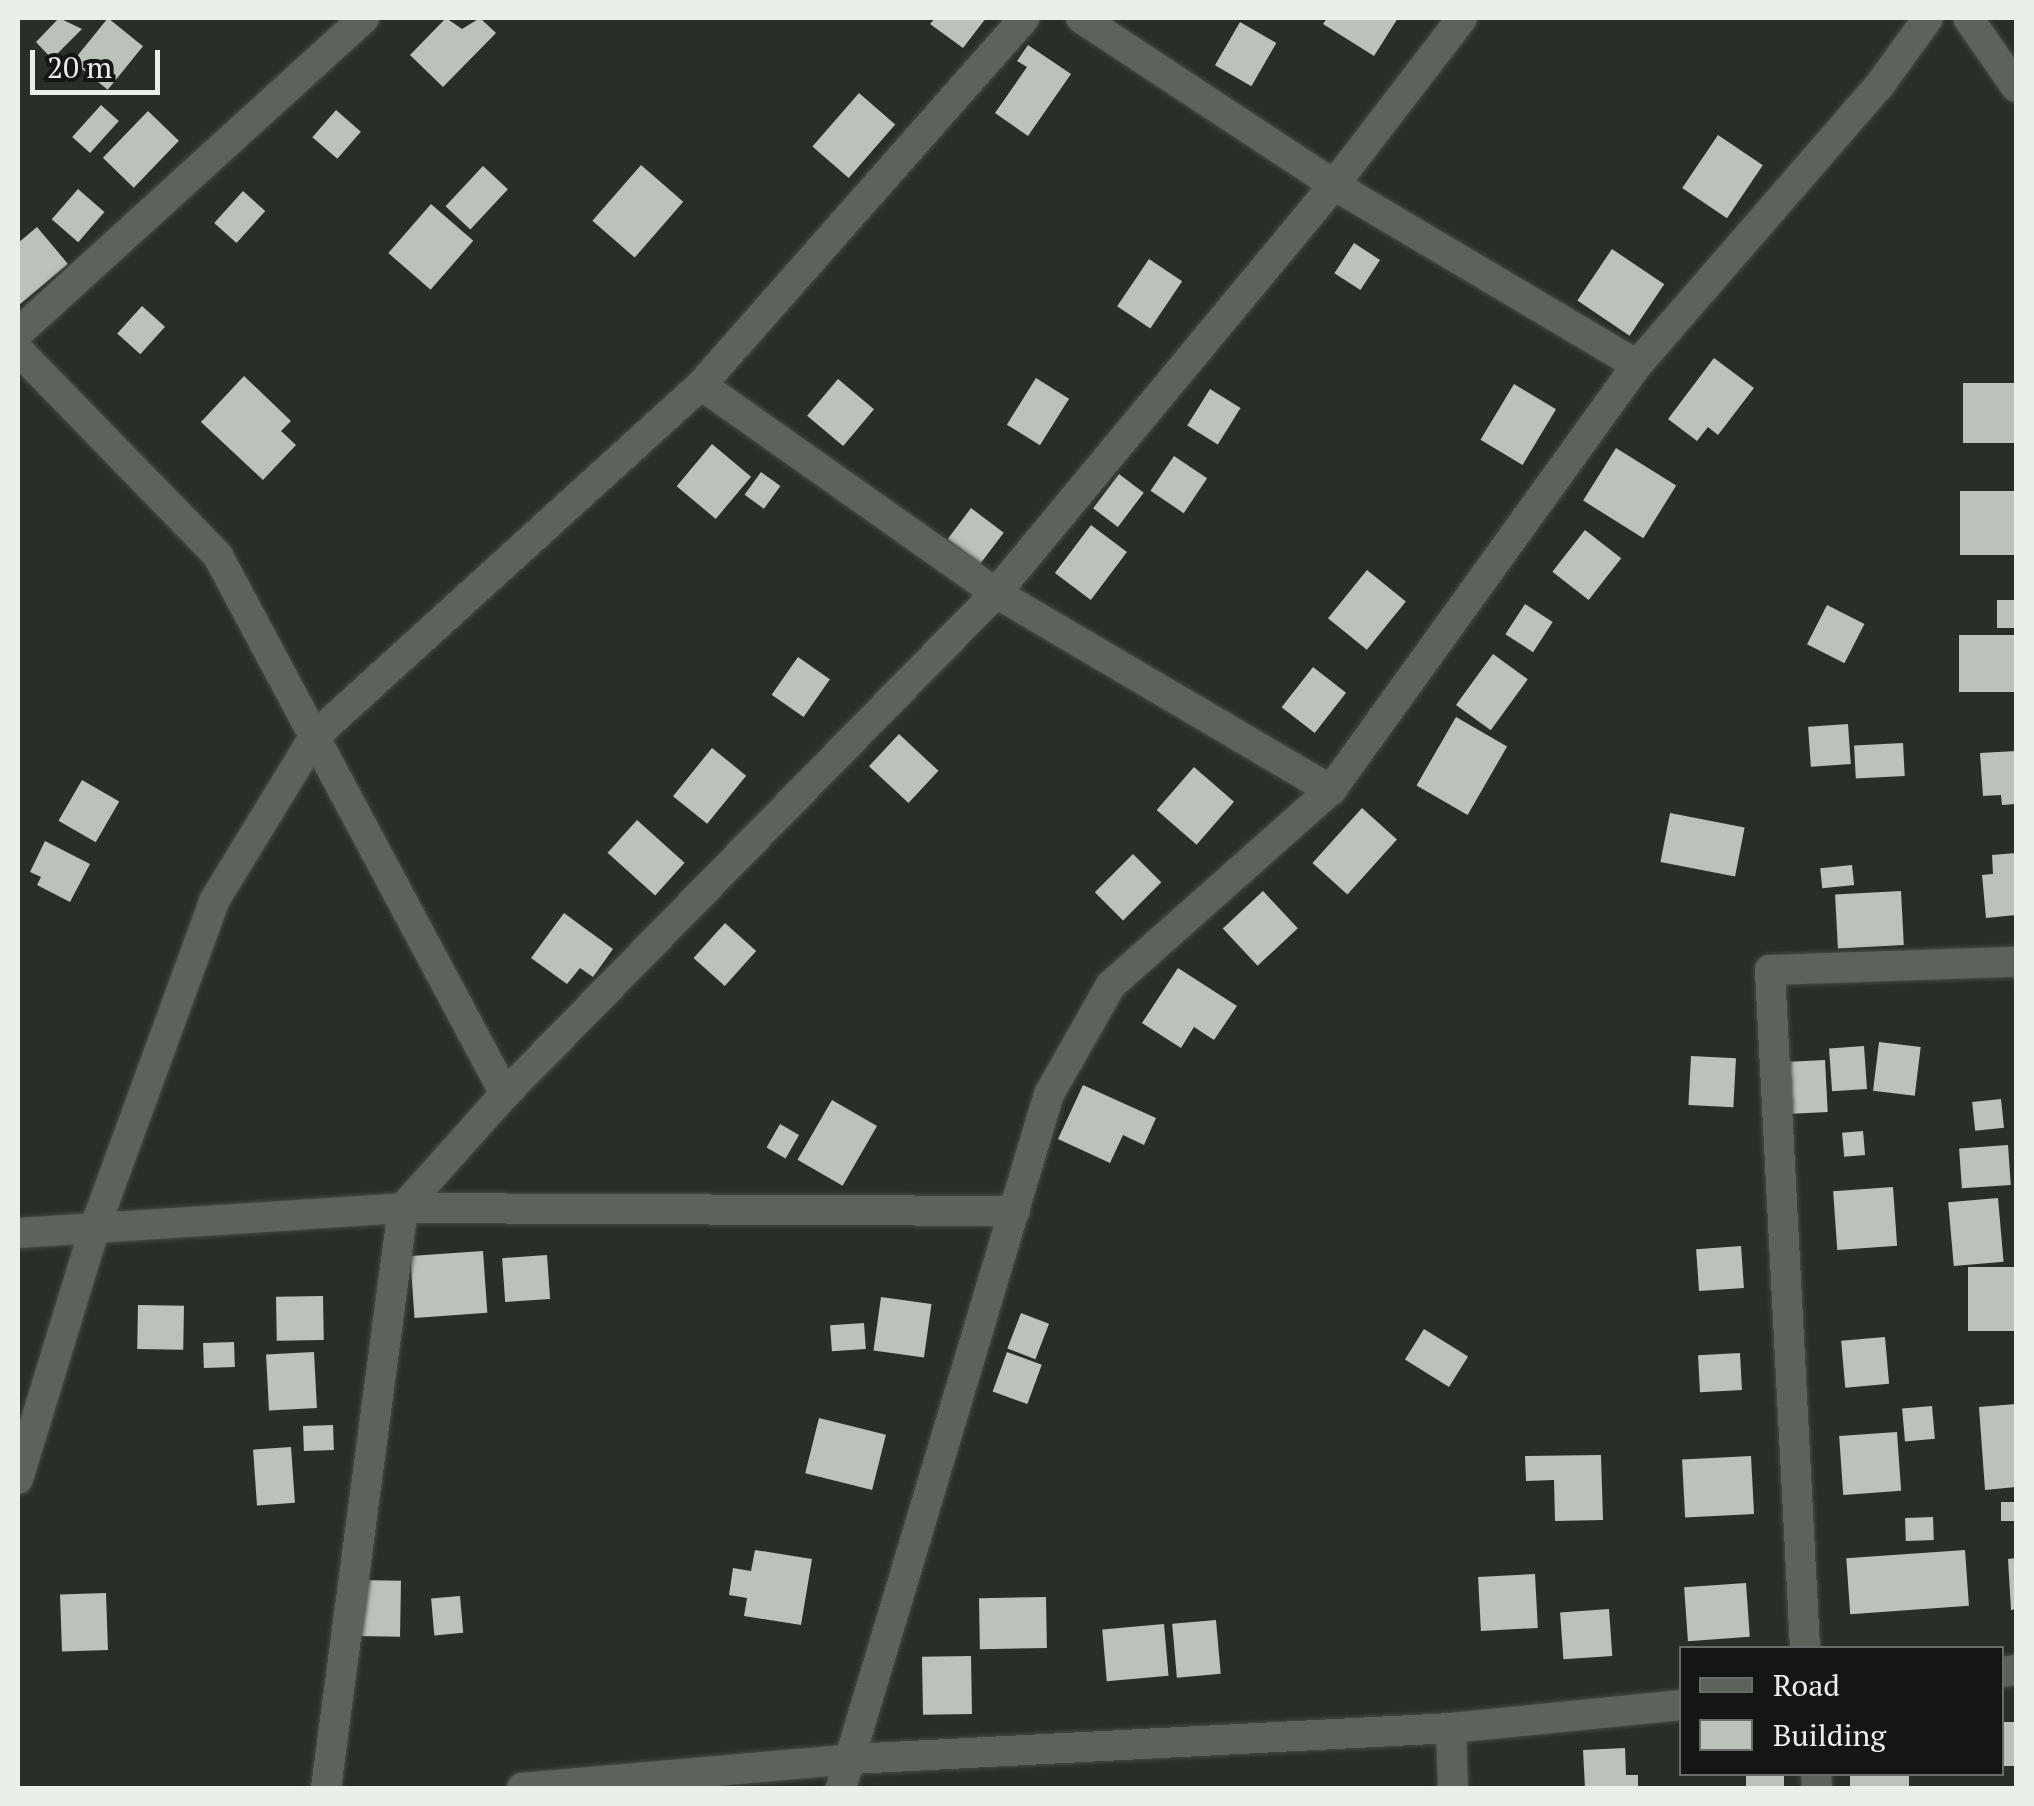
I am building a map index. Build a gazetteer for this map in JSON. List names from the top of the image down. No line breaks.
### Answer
{"legend":["Road","Building"],"scale_bar":"20 m"}
